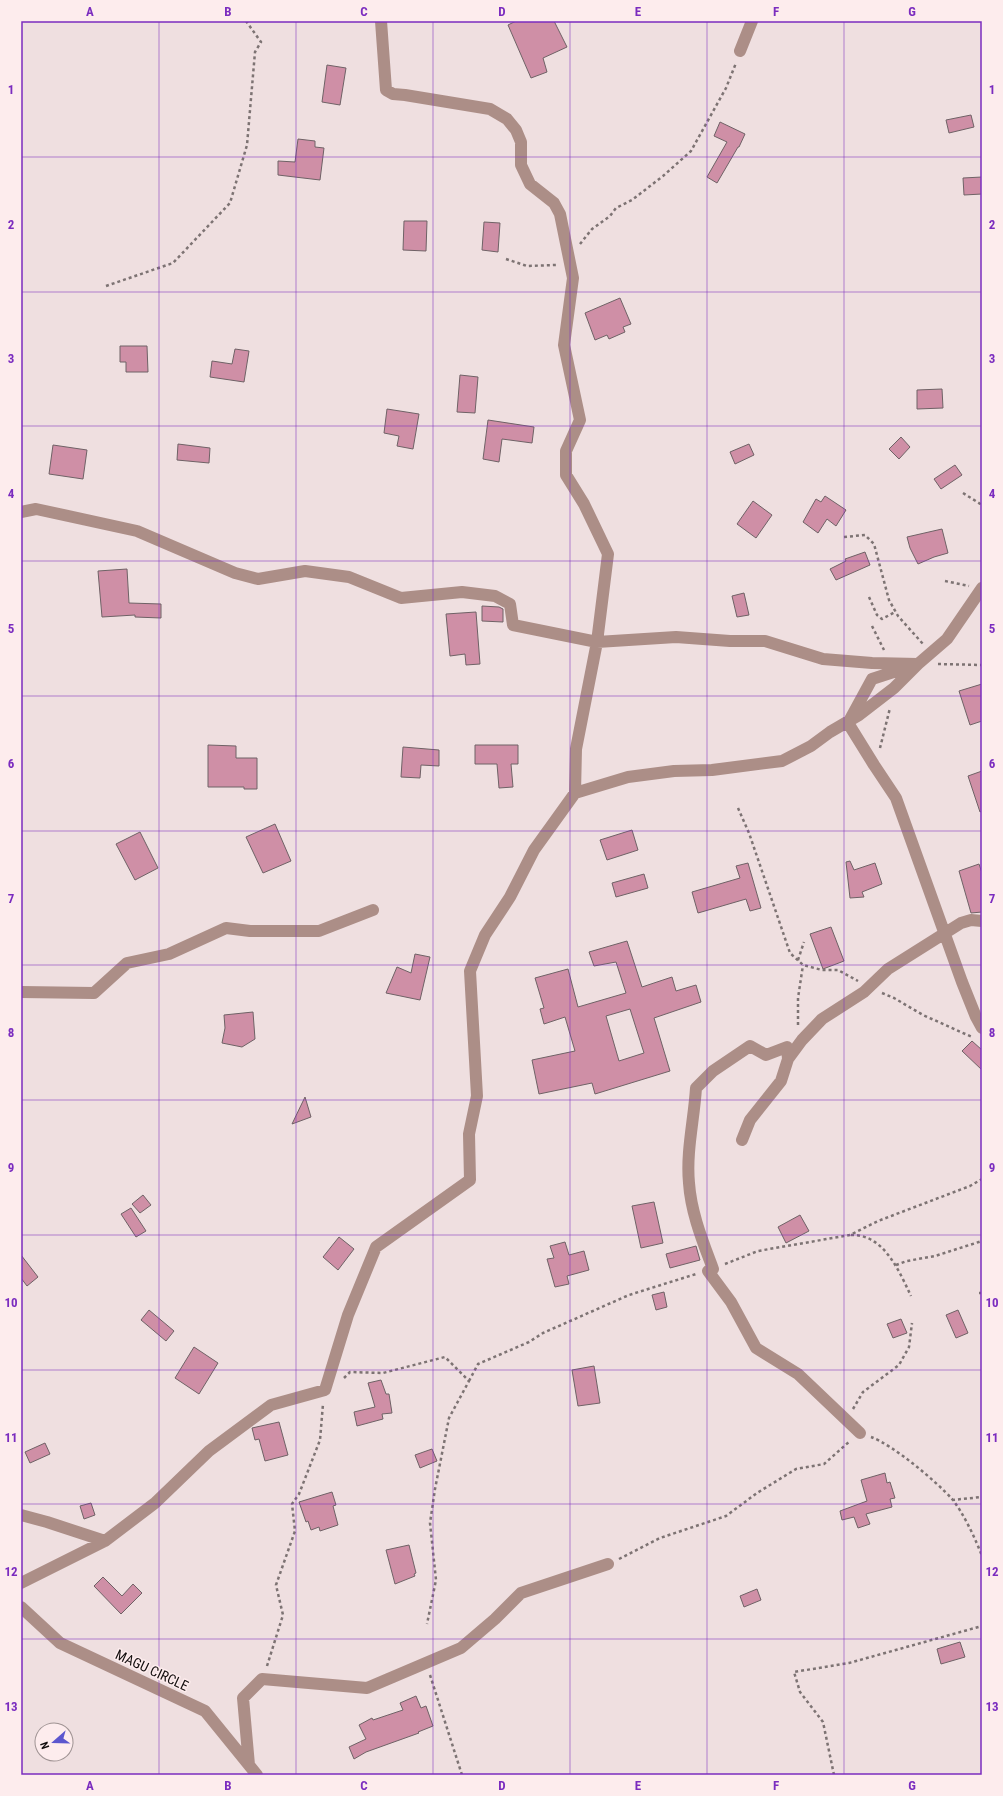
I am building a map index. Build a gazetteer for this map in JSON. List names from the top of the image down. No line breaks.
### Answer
{"streets":{"street":["MAGU CIRCLE"]},"north":"left","grid":{"columns":["A","B","C","D","E","F","G"],"rows":["1","2","3","4","5","6","7","8","9","10","11","12","13"]}}
